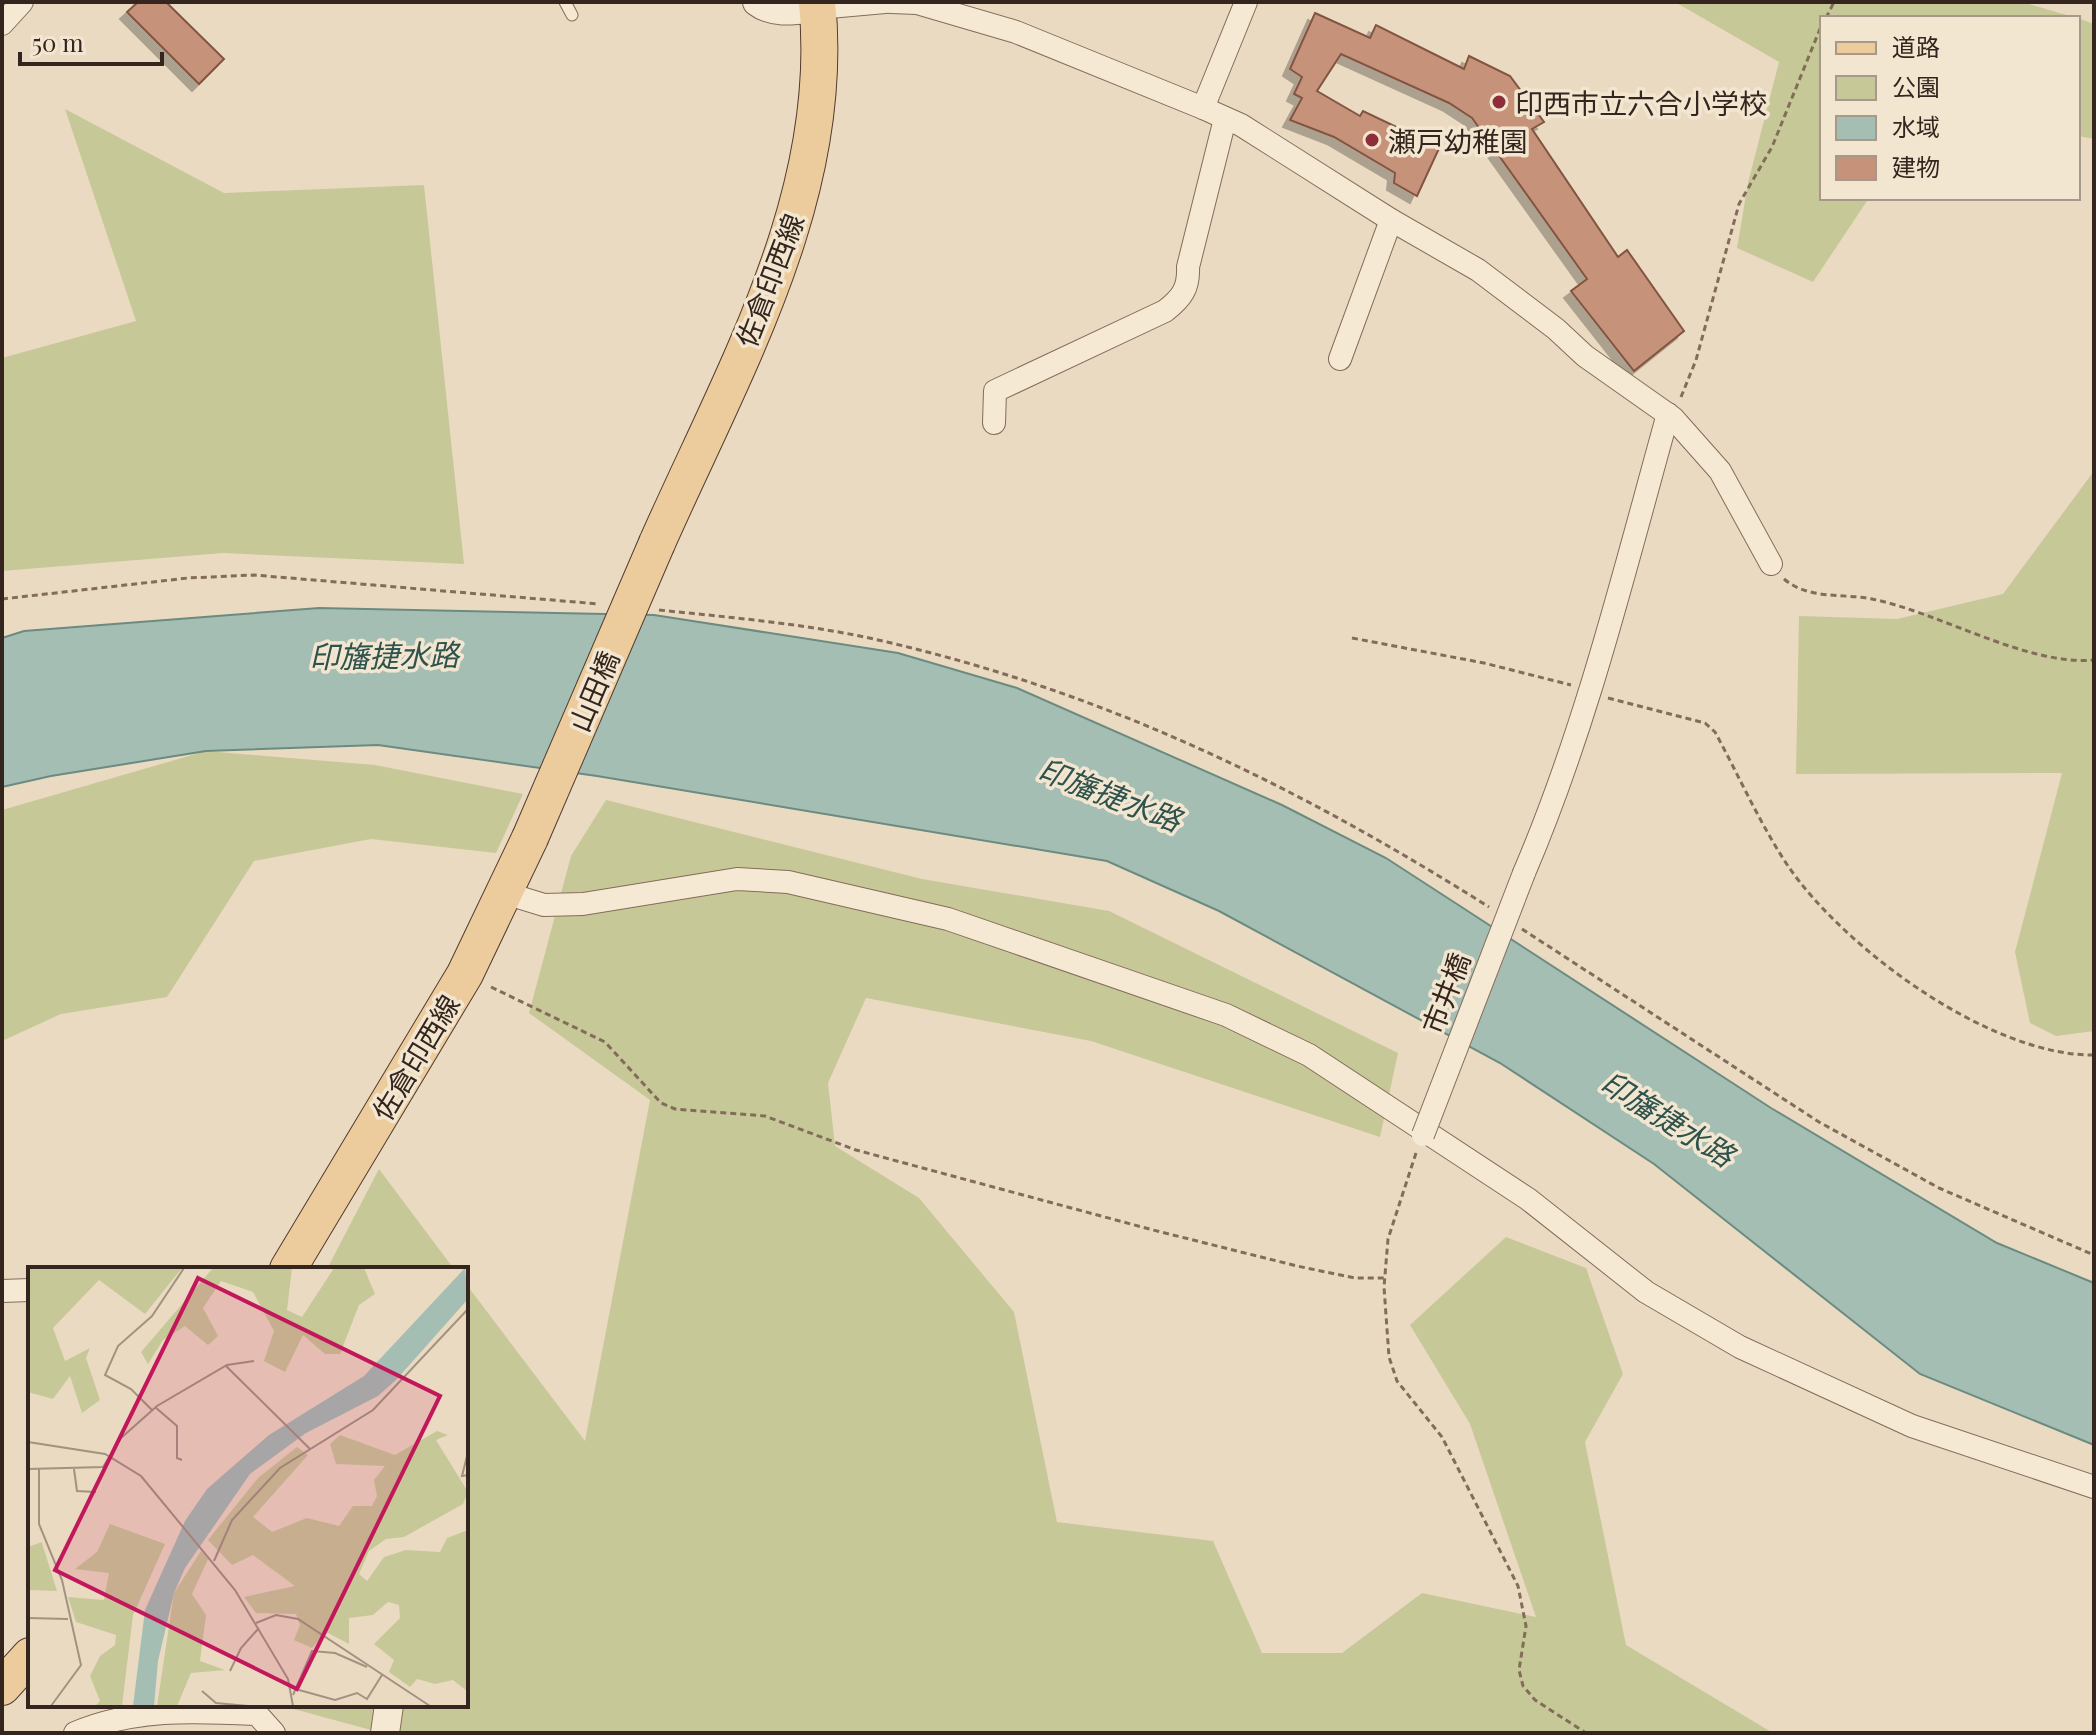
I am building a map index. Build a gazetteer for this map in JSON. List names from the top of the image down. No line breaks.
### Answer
{"streets":{"main road":["佐倉印西線","山田橋"],"street":["市井橋"]},"crossings":[["佐倉印西線","山田橋"]],"water":["印旛捷水路"],"places":["印西市立六合小学校","瀬戸幼稚園"],"legend":["道路","公園","水域","建物"],"scale_bar":"50 m"}
